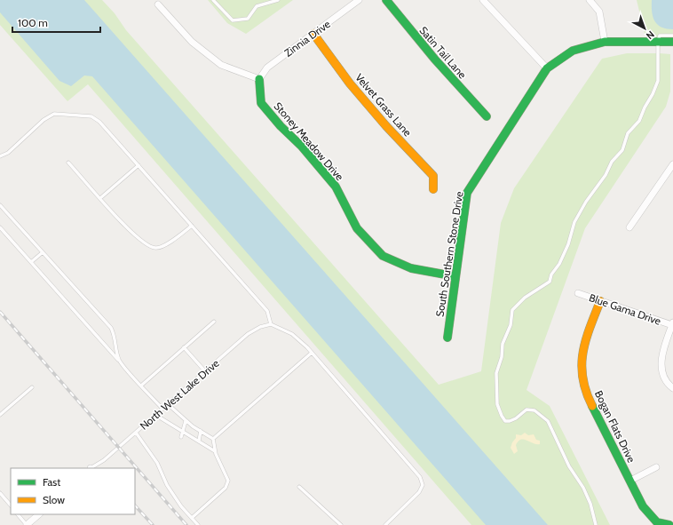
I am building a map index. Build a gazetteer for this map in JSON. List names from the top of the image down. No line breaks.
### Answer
{"streets":{"street":["Zinnia Drive","Satin Tail Lane","Velvet Grass Lane","Stoney Meadow Drive","South Southern Stone Drive","Blue Gama Drive","Bogan Flats Drive"],"lane":["North West Lake Drive"]},"crossings":[["Zinnia Drive","Velvet Grass Lane"],["Zinnia Drive","Stoney Meadow Drive"],["Stoney Meadow Drive","South Southern Stone Drive"],["Blue Gama Drive","Bogan Flats Drive"]],"legend":["Fast","Slow"],"scale_bar":"100 m","north":"bottom right"}
